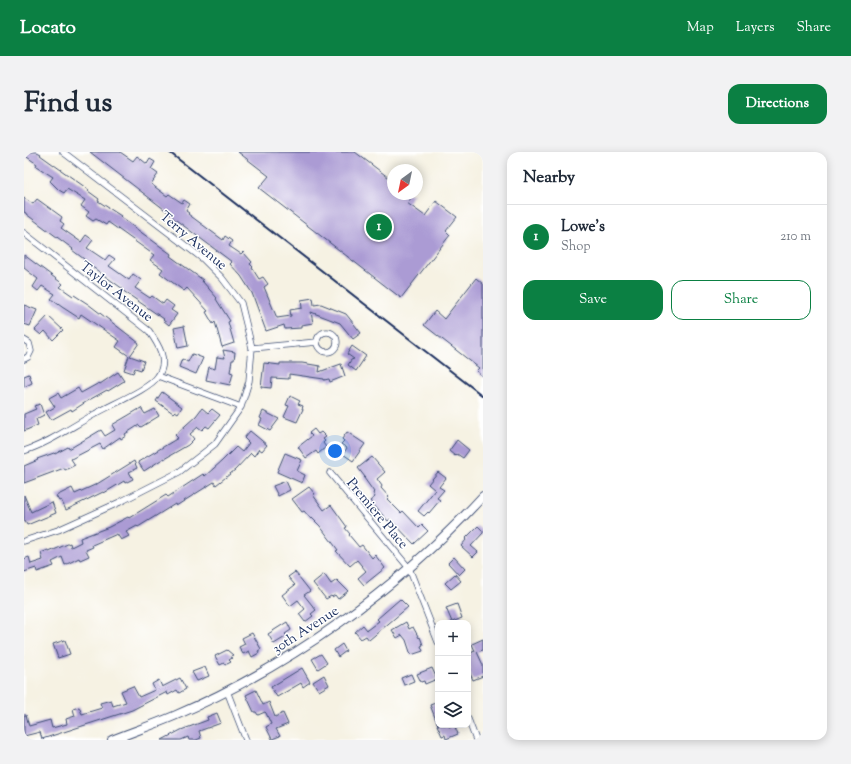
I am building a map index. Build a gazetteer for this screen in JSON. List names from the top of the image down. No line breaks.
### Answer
{"streets":{"street":["Terry Avenue","Taylor Avenue","Premiere Place","30th Avenue"]},"crossings":[["Premiere Place","30th Avenue"]],"north":"bottom left","page":{"header":"Locato","nav":["Map","Layers","Share"],"title":"Find us","buttons":["Directions",["Save","Share"]],"heading":"Nearby","list":[{"mark":"1","name":"Lowe's","note":"Shop","value":"210 m"}],"pins":"1","map_buttons":["+","−"]}}
